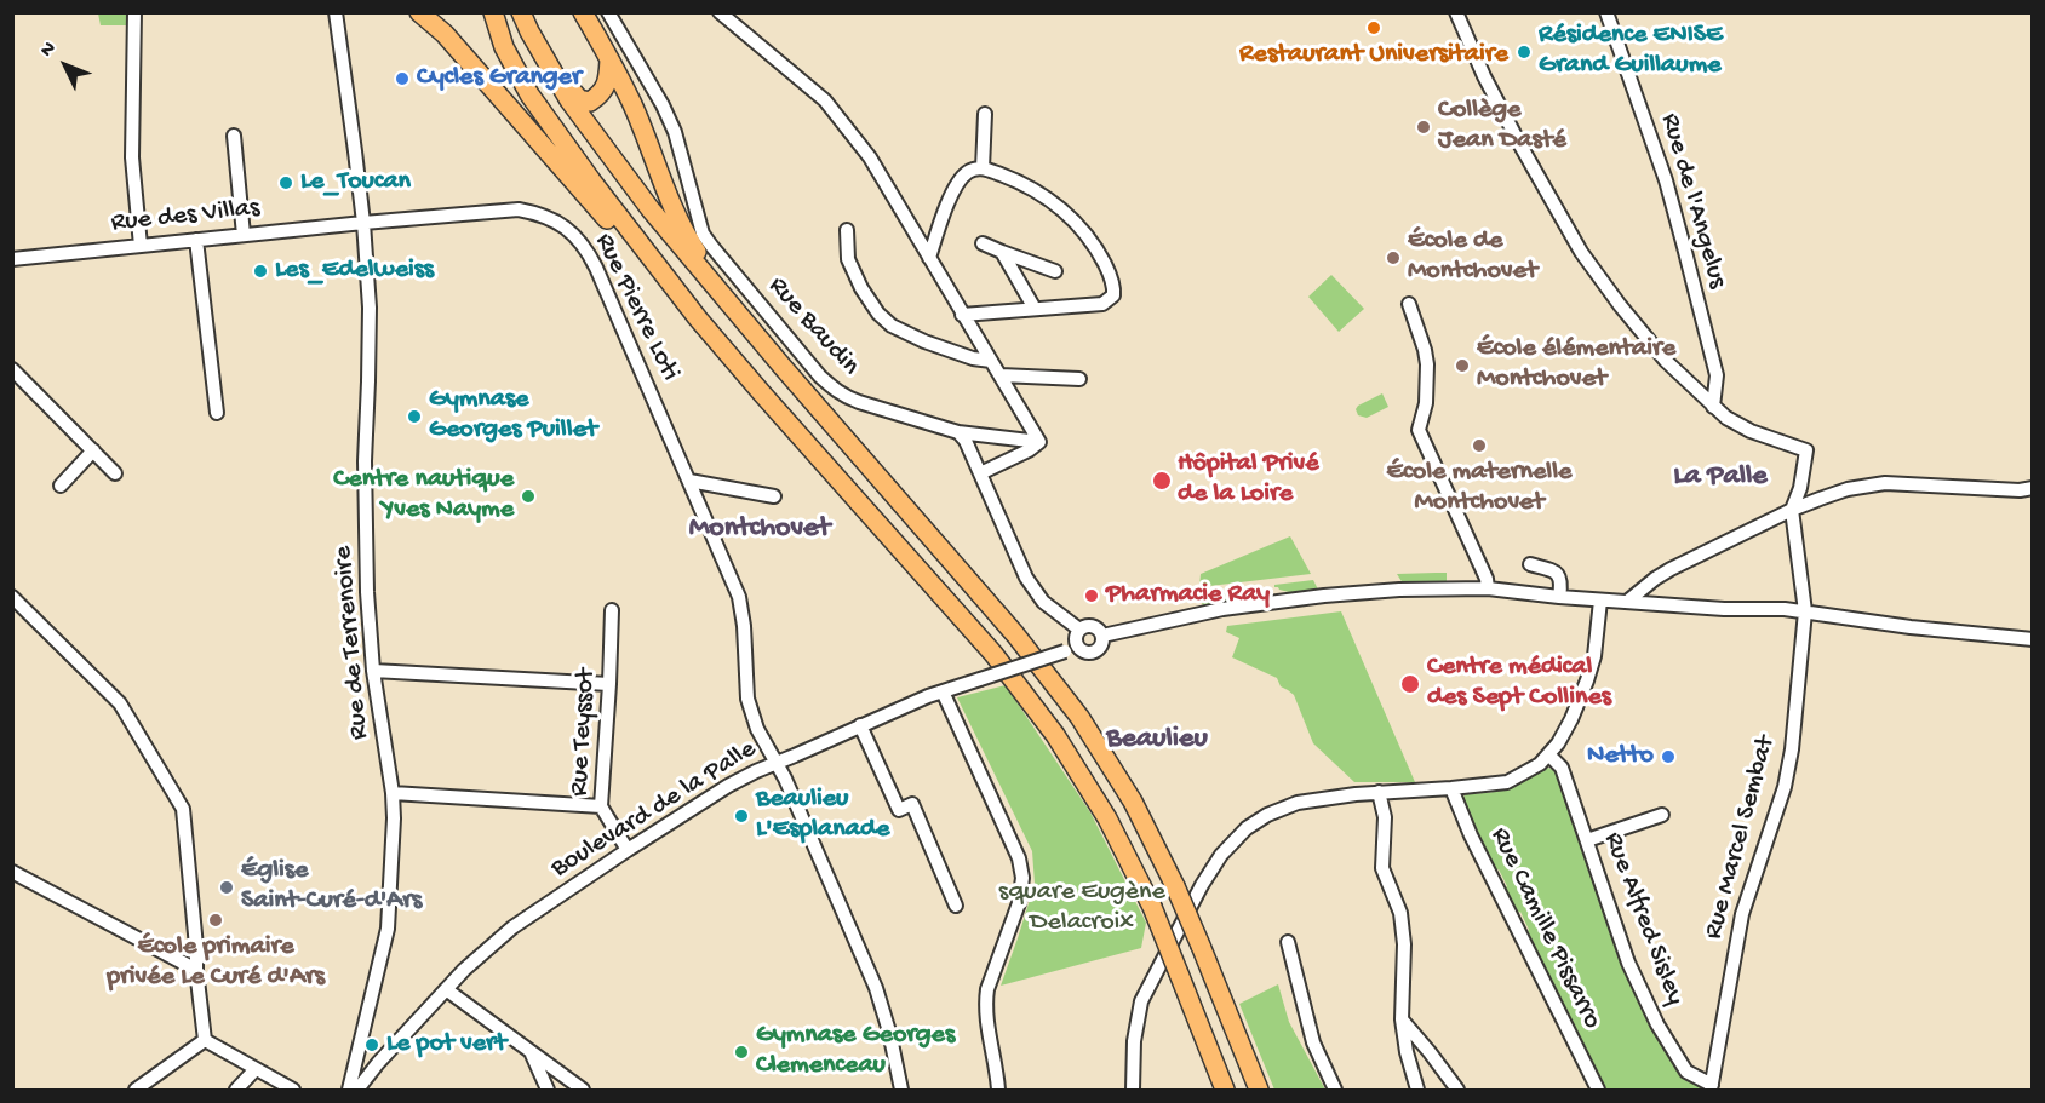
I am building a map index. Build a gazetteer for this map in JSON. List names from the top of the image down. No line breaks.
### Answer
{"streets":{"street":["Rue de l'Angelus","Rue des Villas","Rue Pierre Loti","Rue Baudin","Rue de Terrenoire","Rue Teyssot","Boulevard de la Palle","Rue Marcel Sembat","Rue Alfred Sisley","Rue Camille Pissarro"]},"crossings":[["Rue des Villas","Rue Pierre Loti"],["Rue des Villas","Rue de Terrenoire"],["Rue Pierre Loti","Rue de Terrenoire"],["Rue Pierre Loti","Boulevard de la Palle"],["Rue Teyssot","Boulevard de la Palle"],["Boulevard de la Palle","Rue Marcel Sembat"],["Rue Marcel Sembat","Rue Alfred Sisley"]],"districts":["La Palle","Montchovet","Beaulieu"],"parks":["square Eugène Delacroix"],"places":["Restaurant Universitaire","Résidence ENISE Grand Guillaume","Cycles Granger","Collège Jean Dasté","Le_Toucan","École de Montchovet","Les_Edelweiss","École élémentaire Montchovet","Gymnase Georges Puillet","École maternelle Montchovet","Hôpital Privé de la Loire","Centre nautique Yves Nayme","Pharmacie Ray","Centre médical des Sept Collines","Netto","Beaulieu L'Esplanade","Église Saint-Curé-d'Ars","École primaire privée Le Curé d'Ars","Le pot vert","Gymnase Georges Clemenceau"],"north":"top left"}
